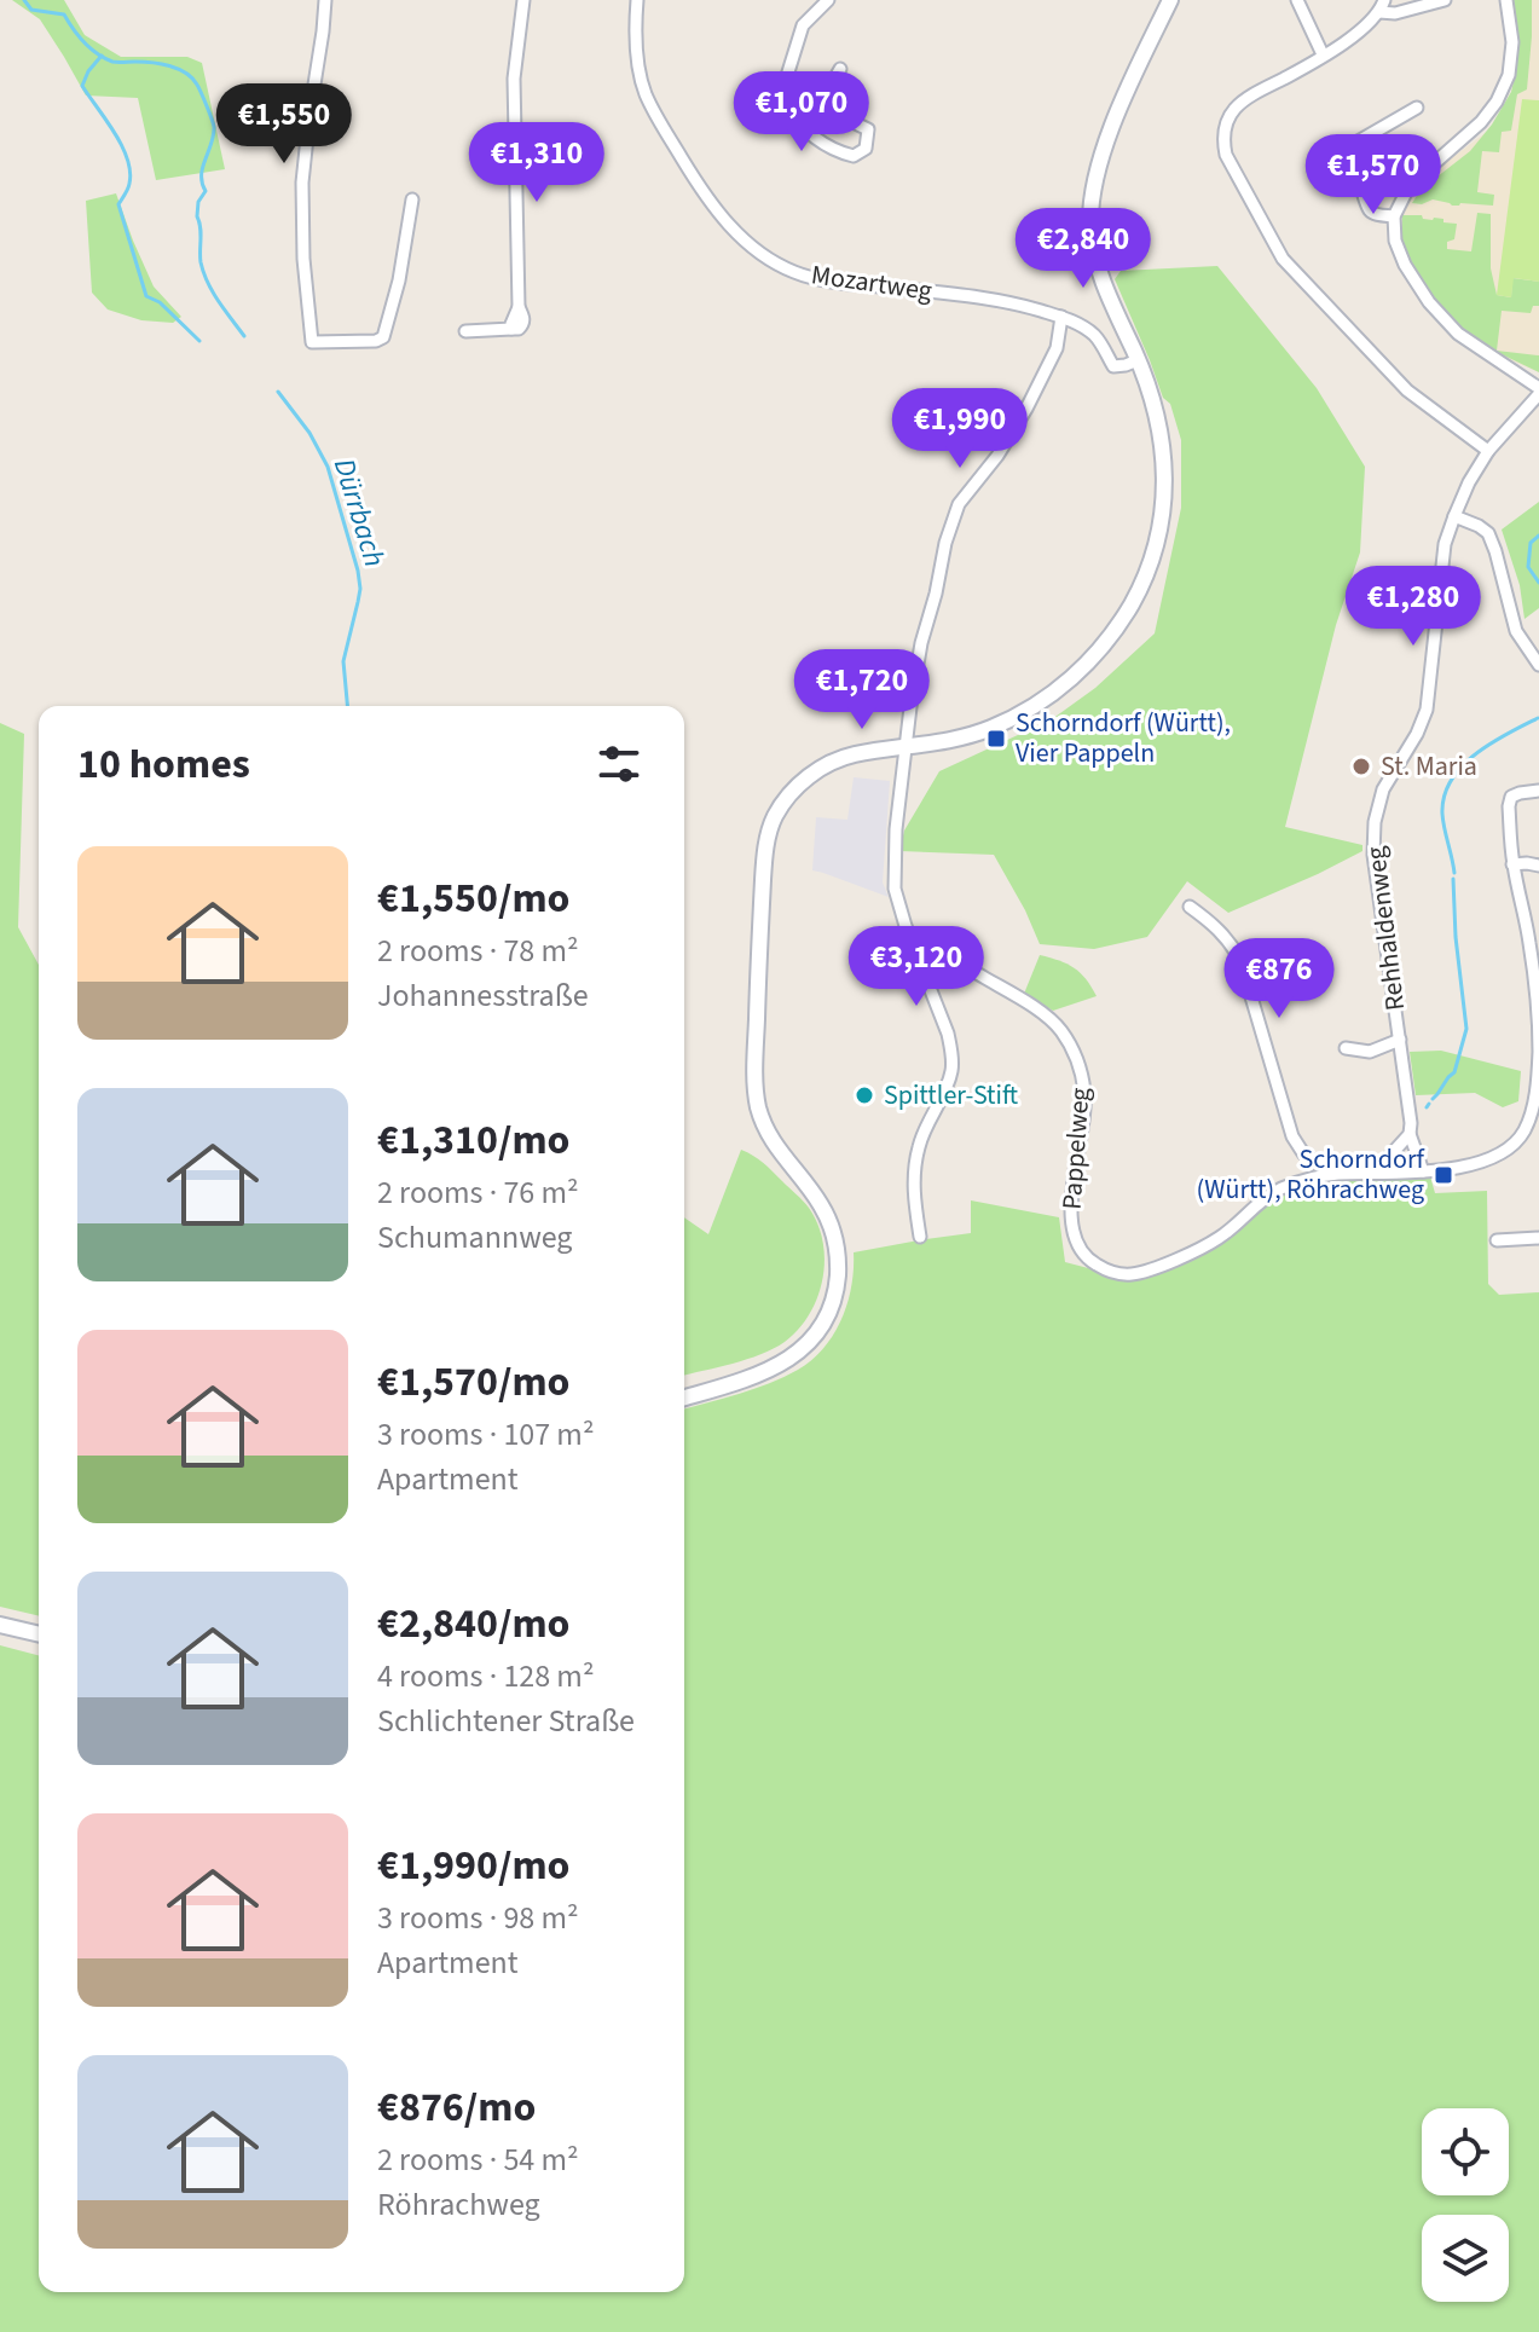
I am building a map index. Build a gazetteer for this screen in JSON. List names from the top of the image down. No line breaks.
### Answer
{"streets":{"street":["Mozartweg","Rehhaldenweg","Pappelweg"]},"crossings":[["Rehhaldenweg","Pappelweg"]],"water":["Dürrbach"],"places":{"transit":["Schorndorf (Württ), Vier Pappeln","Schorndorf (Württ), Röhrachweg"],"other":["St. Maria","Spittler-Stift"]},"page":{"price":["€1,070","€1,550","€1,310","€1,570","€2,840","€1,990","€1,280","€1,720","€3,120","€876"],"heading":"10 homes","list":[{"name":"€1,550/mo","note":"2 rooms · 78 m² · Johannesstraße"},{"name":"€1,310/mo","note":"2 rooms · 76 m² · Schumannweg"},{"name":"€1,570/mo","note":"3 rooms · 107 m² · Apartment"},{"name":"€2,840/mo","note":"4 rooms · 128 m² · Schlichtener Straße"},{"name":"€1,990/mo","note":"3 rooms · 98 m² · Apartment"},{"name":"€876/mo","note":"2 rooms · 54 m² · Röhrachweg"}]}}
